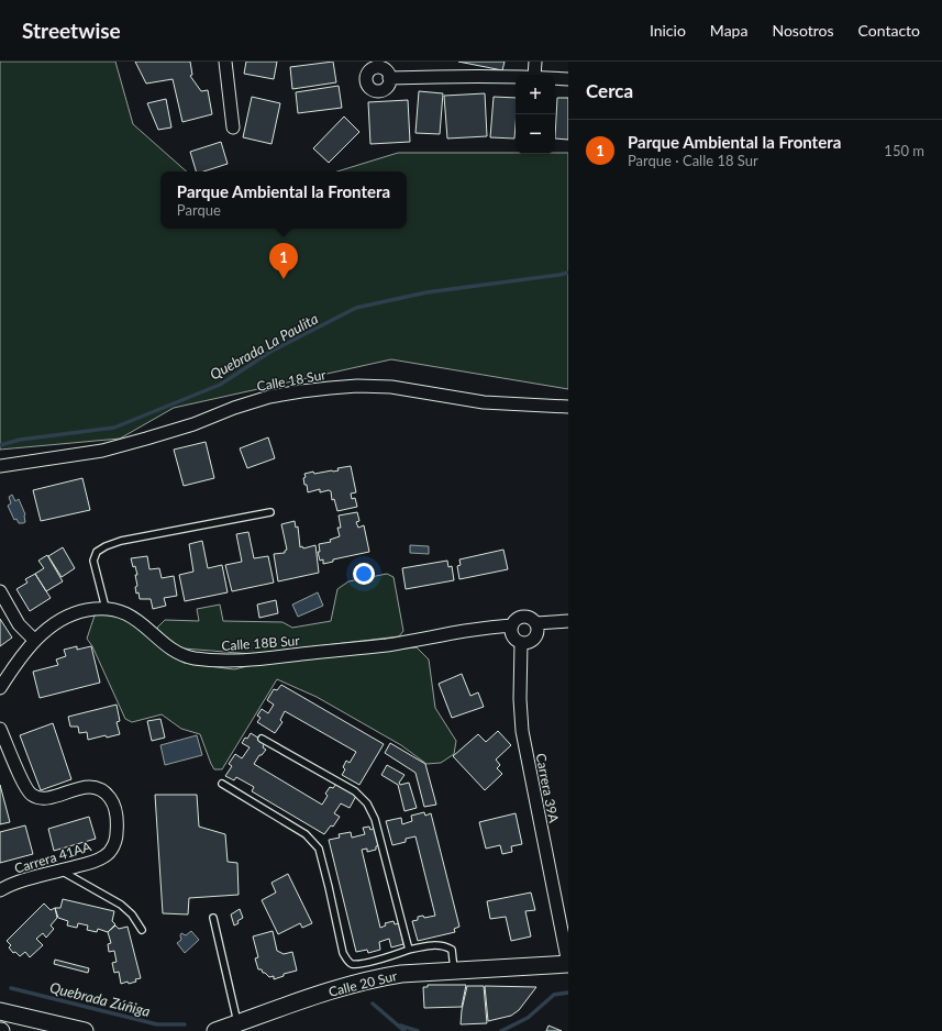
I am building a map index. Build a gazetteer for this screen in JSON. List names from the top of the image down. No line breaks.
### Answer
{"streets":{"street":["Calle 18 Sur","Calle 18B Sur","Carrera 39A","Carrera 41AA","Calle 20 Sur"]},"crossings":[["Calle 18B Sur","Carrera 39A"],["Carrera 39A","Calle 20 Sur"]],"water":["Quebrada La Paulita","Quebrada Zúñiga"],"page":{"header":"Streetwise","nav":["Inicio","Mapa","Nosotros","Contacto"],"heading":"Cerca","map_buttons":["+","−"],"list":[{"mark":"1","name":"Parque Ambiental la Frontera","note":"Parque · Calle 18 Sur","value":"150 m"}],"popup":["Parque Ambiental la Frontera","Parque"],"pins":"1"}}
